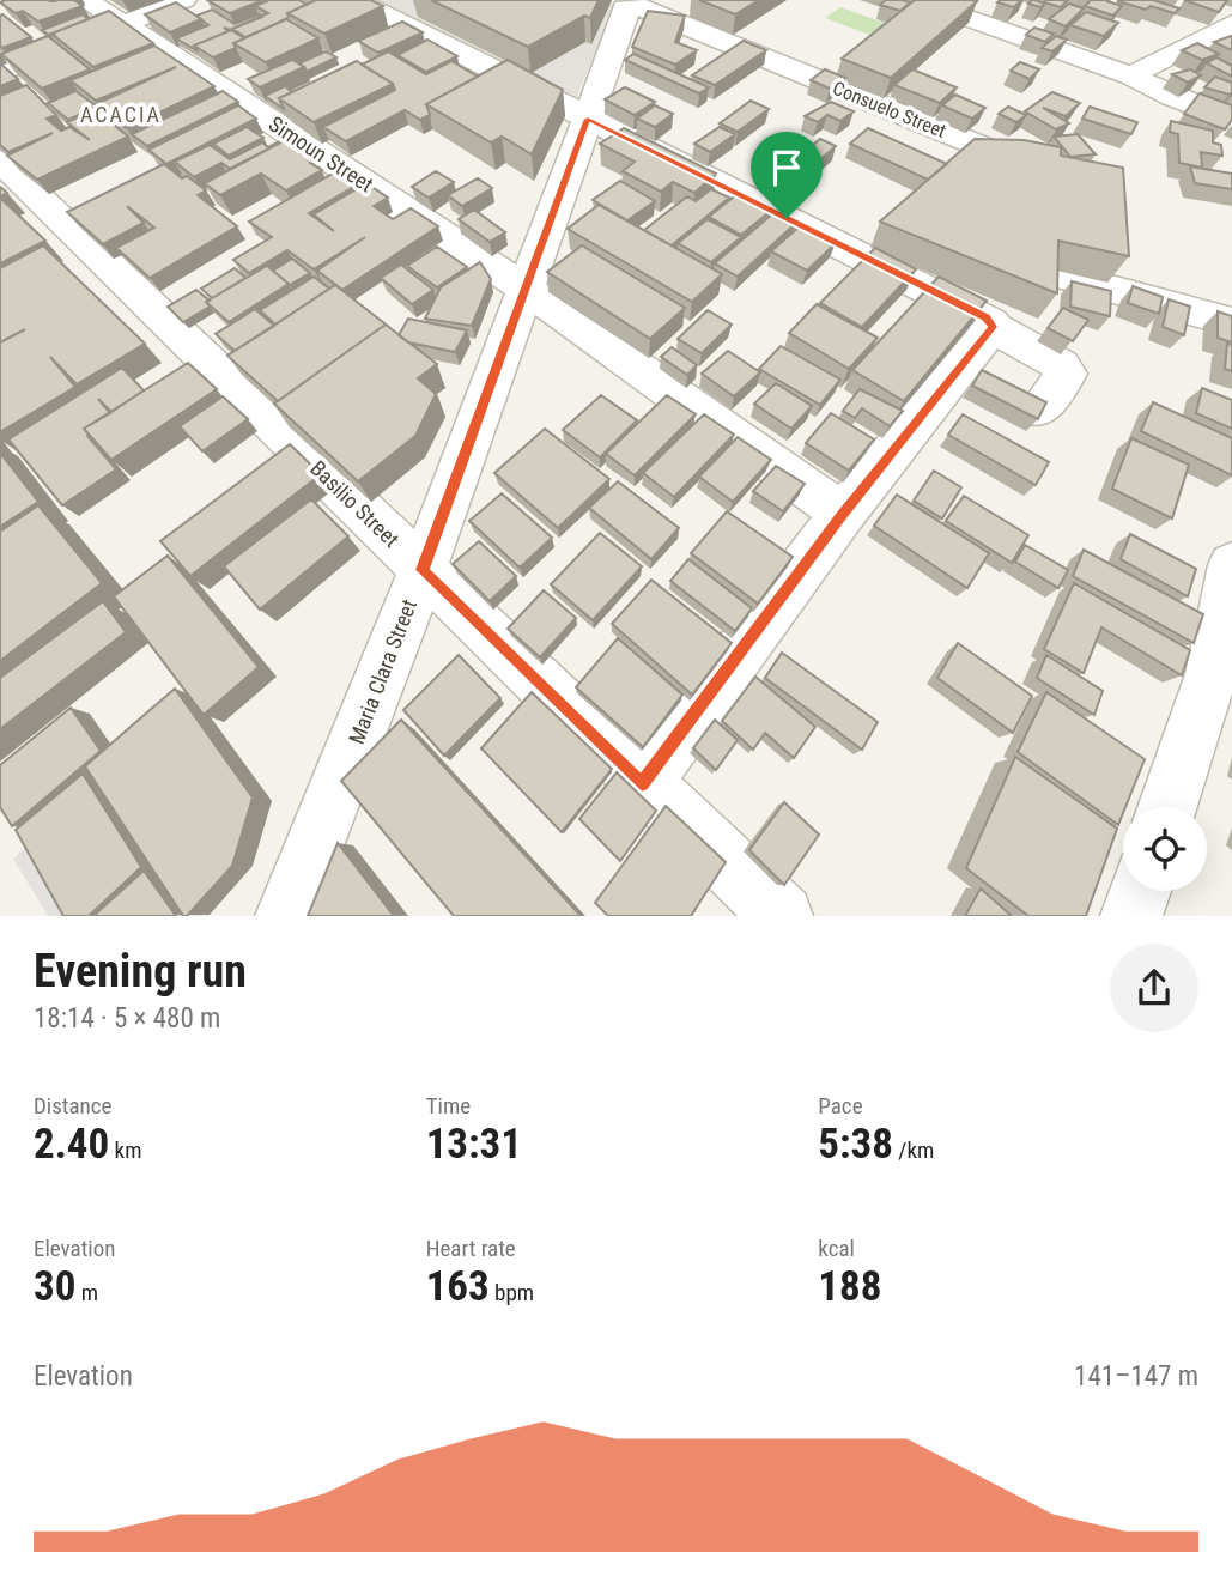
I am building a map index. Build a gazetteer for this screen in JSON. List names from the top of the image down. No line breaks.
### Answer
{"streets":{"street":["Consuelo Street","Simoun Street","Basilio Street","Maria Clara Street"]},"crossings":[["Consuelo Street","Maria Clara Street"],["Simoun Street","Maria Clara Street"],["Basilio Street","Maria Clara Street"]],"districts":["ACACIA"],"page":{"heading":["Evening run","18:14 · 5 × 480 m"],"stats":[["Distance","2.40 km"],["Time","13:31"],["Pace","5:38 /km"],["Elevation","30 m"],["Heart rate","163 bpm"],["kcal","188"]],"chart":["Elevation","141–147 m"]}}
